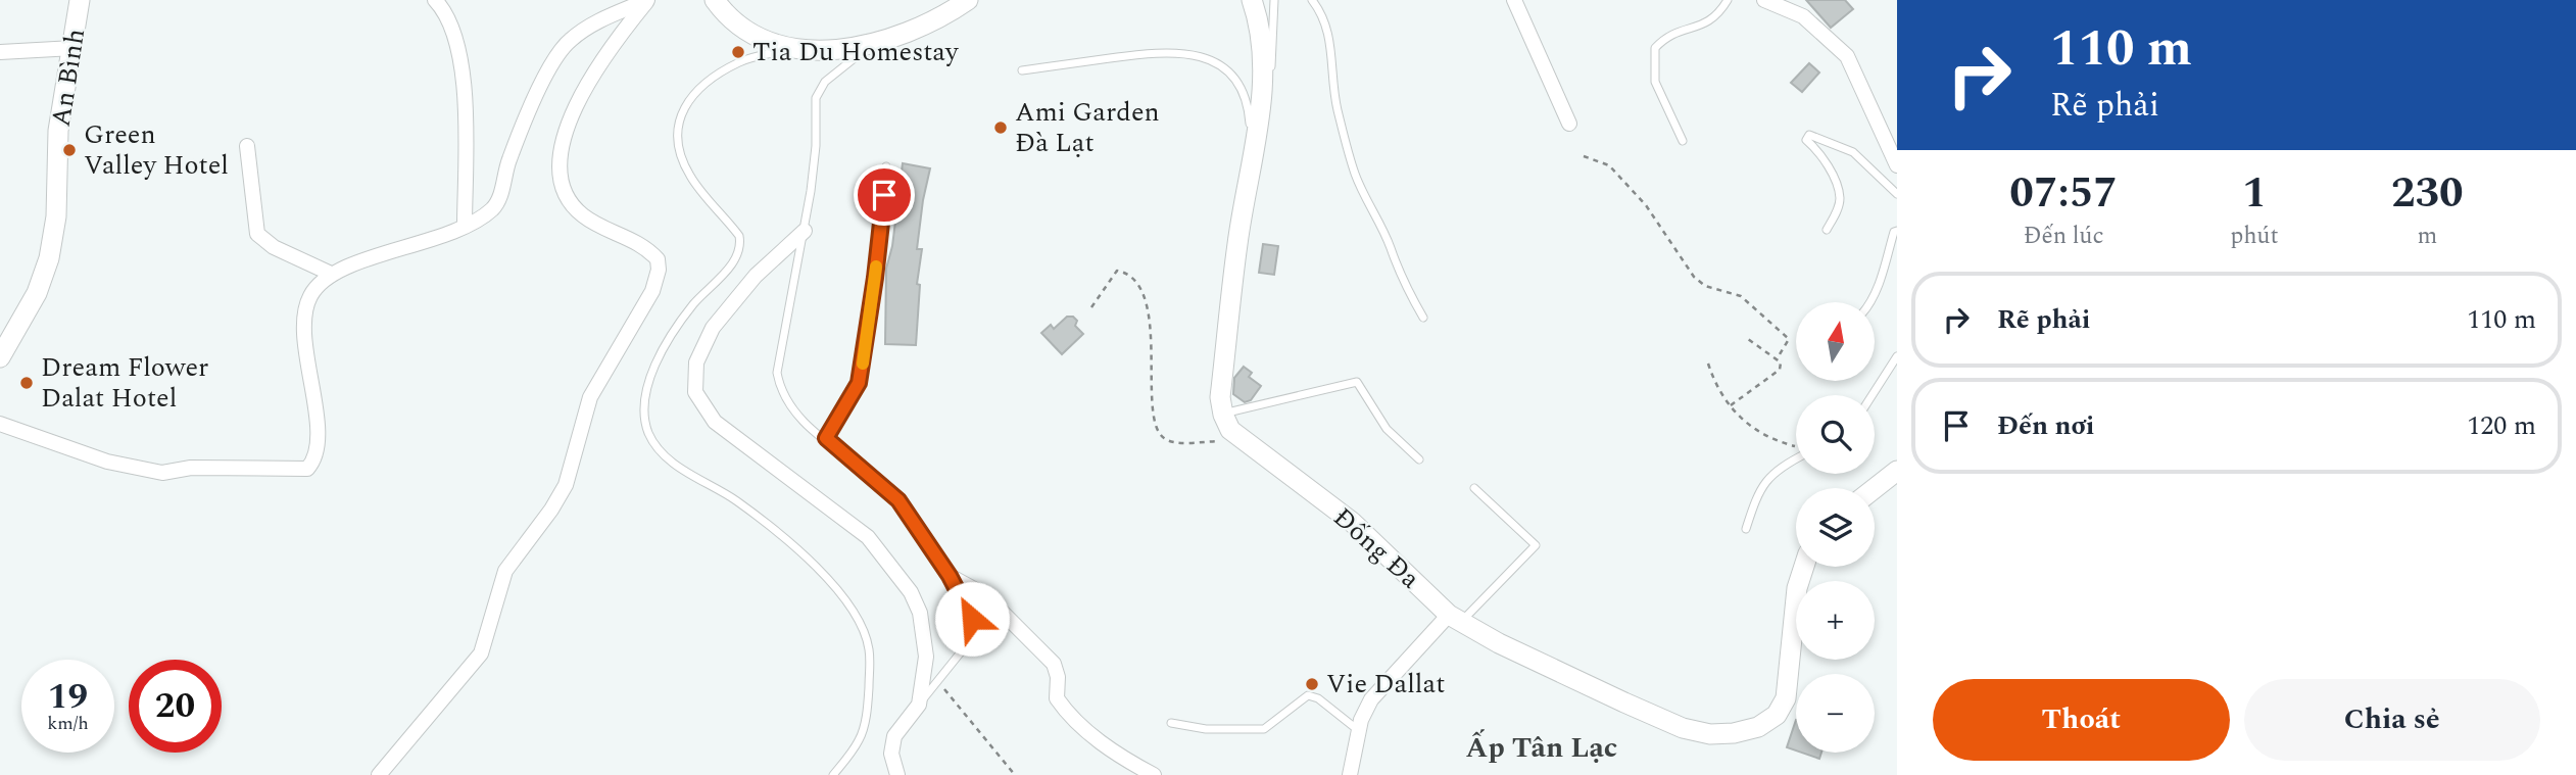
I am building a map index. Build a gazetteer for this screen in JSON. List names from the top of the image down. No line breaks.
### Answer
{"streets":{"street":["An Bình","Đống Đa"]},"districts":["Ấp Tân Lạc"],"places":["Tia Du Homestay","Ami Garden Đà Lạt","Green Valley Hotel","Dream Flower Dalat Hotel","Vie Dallat"],"north":"top","page":{"turn":["110 m","Rẽ phải"],"eta":["07:57","Đến lúc","1","phút","230","m"],"list":[{"name":"Rẽ phải","value":"110 m"},{"name":"Đến nơi","value":"120 m"}],"map_buttons":["+","−"],"speed":"19 km/h","limit":"20","buttons":["Thoát","Chia sẻ"]}}
